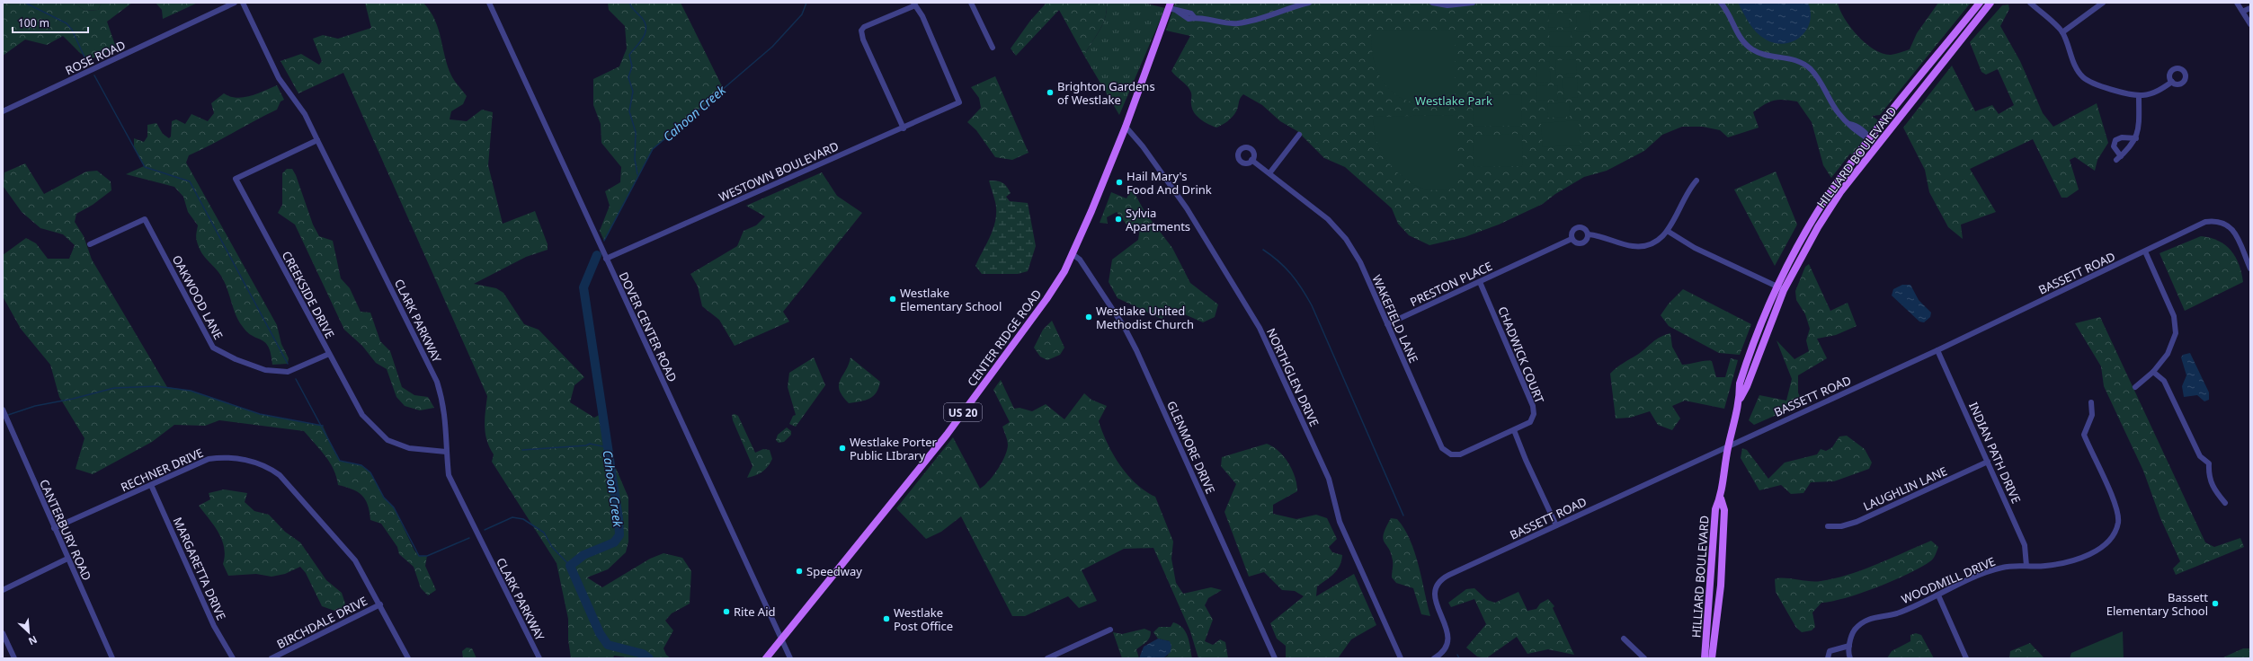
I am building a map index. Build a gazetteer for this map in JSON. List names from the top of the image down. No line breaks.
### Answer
{"streets":{"main road":["HILLIARD BOULEVARD","CENTER RIDGE ROAD","US 20"],"street":["ROSE ROAD","WESTOWN BOULEVARD","BASSETT ROAD","PRESTON PLACE","CREEKSIDE DRIVE","OAKWOOD LANE","WAKEFIELD LANE","CLARK PARKWAY","DOVER CENTER ROAD","CHADWICK COURT","NORTHGLEN DRIVE","GLENMORE DRIVE","INDIAN PATH DRIVE","RECHNER DRIVE","LAUGHLIN LANE","CANTERBURY ROAD","MARGARETTA DRIVE","WOODMILL DRIVE","BIRCHDALE DRIVE"]},"crossings":[["HILLIARD BOULEVARD","BASSETT ROAD"],["WESTOWN BOULEVARD","DOVER CENTER ROAD"],["BASSETT ROAD","INDIAN PATH DRIVE"],["PRESTON PLACE","WAKEFIELD LANE"],["PRESTON PLACE","CHADWICK COURT"],["CREEKSIDE DRIVE","OAKWOOD LANE"],["CREEKSIDE DRIVE","CLARK PARKWAY"],["WAKEFIELD LANE","CHADWICK COURT"],["DOVER CENTER ROAD","CENTER RIDGE ROAD"],["CENTER RIDGE ROAD","NORTHGLEN DRIVE"],["CENTER RIDGE ROAD","GLENMORE DRIVE"],["INDIAN PATH DRIVE","LAUGHLIN LANE"],["INDIAN PATH DRIVE","WOODMILL DRIVE"],["RECHNER DRIVE","CANTERBURY ROAD"],["RECHNER DRIVE","MARGARETTA DRIVE"],["RECHNER DRIVE","BIRCHDALE DRIVE"]],"water":["Cahoon Creek"],"parks":["Westlake Park"],"places":["Brighton Gardens of Westlake","Hail Mary's Food And Drink","Sylvia Apartments","Westlake Elementary School","Westlake United Methodist Church","Westlake Porter Public LIbrary","Speedway","Bassett Elementary School","Rite Aid","Westlake Post Office"],"scale_bar":"100 m","north":"bottom right"}
